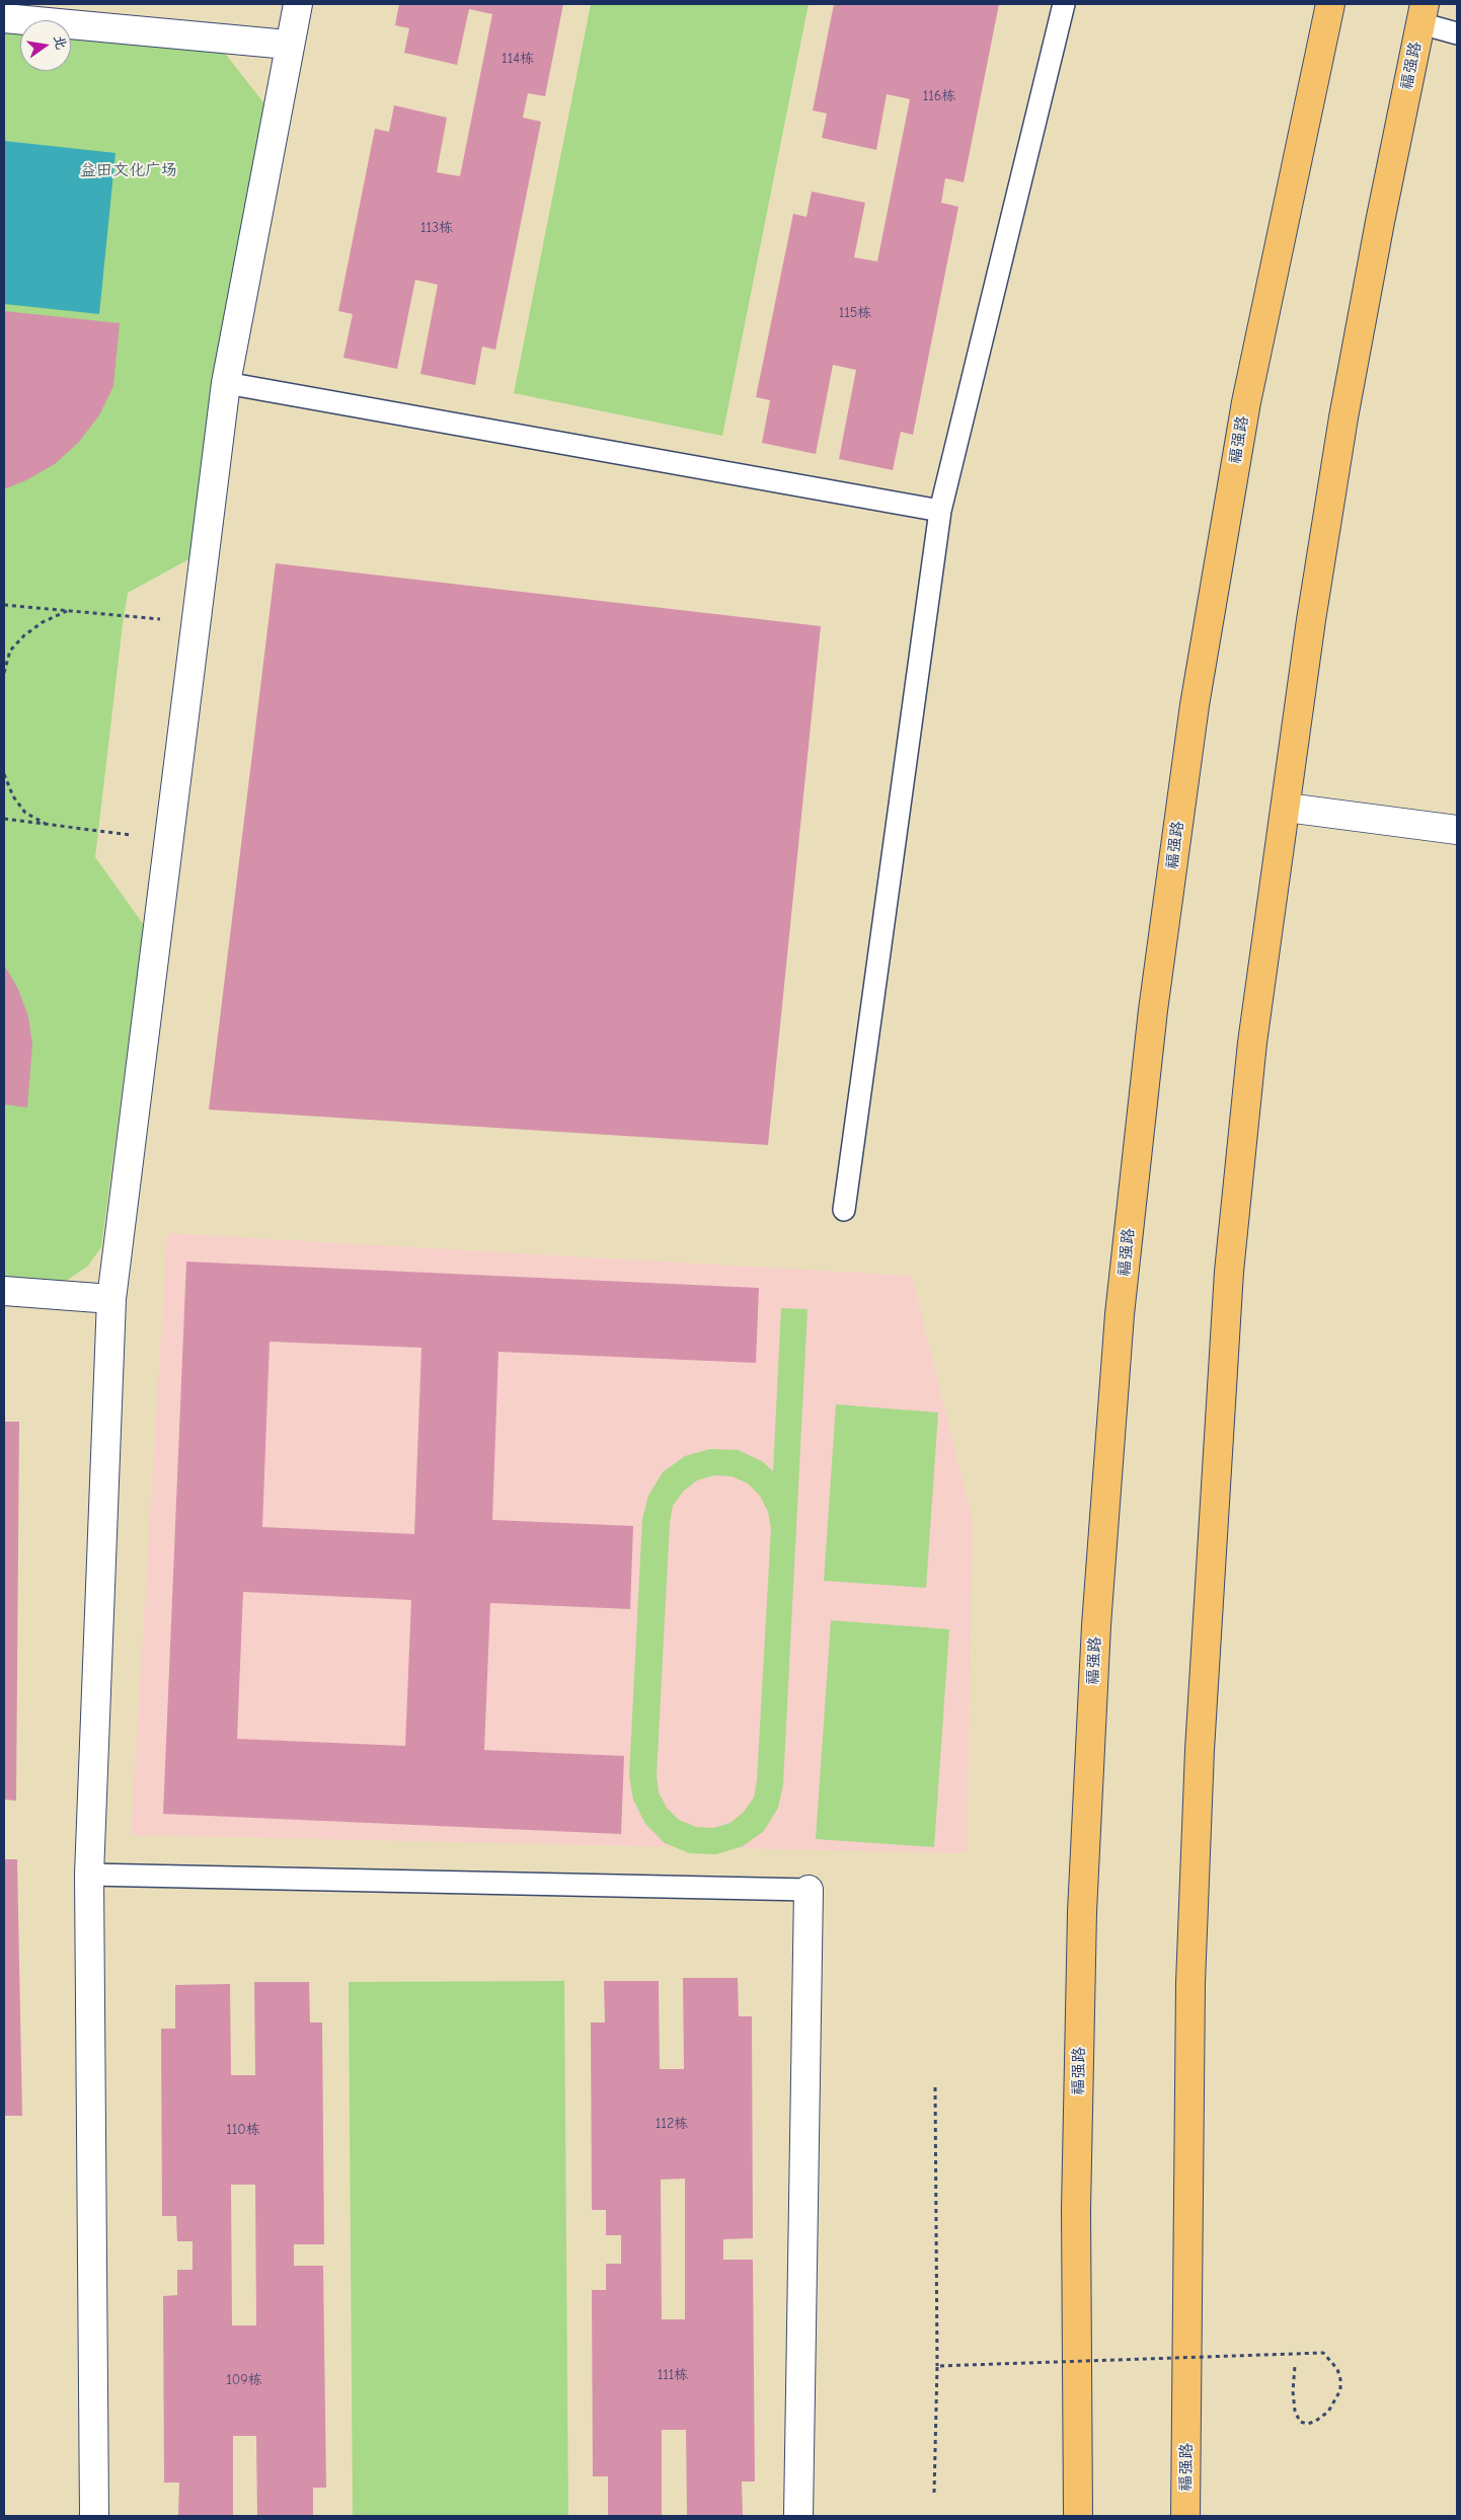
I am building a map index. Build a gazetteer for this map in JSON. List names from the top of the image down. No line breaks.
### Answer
{"streets":{"main road":["福强路"]},"parks":["益田文化广场"],"house_numbers":["114栋","116栋","113栋","115栋","112栋","110栋","111栋","109栋"],"north":"right"}
